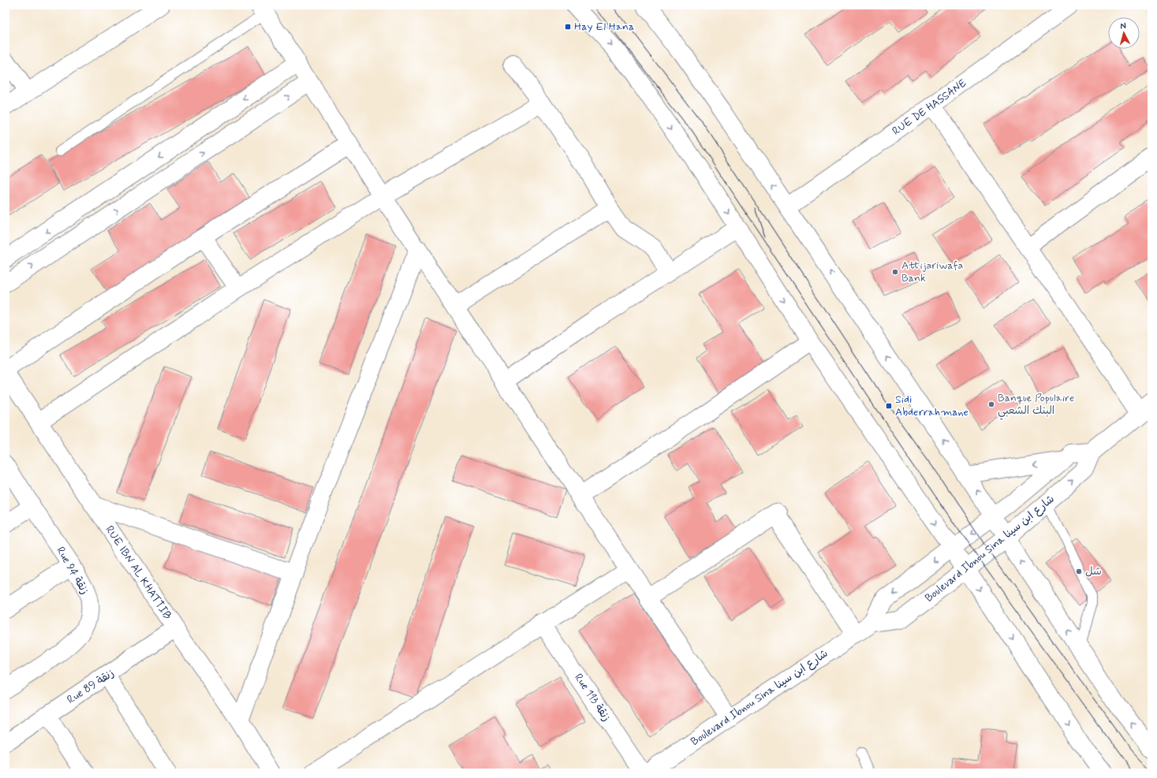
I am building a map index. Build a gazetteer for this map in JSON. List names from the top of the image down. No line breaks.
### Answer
{"streets":{"street":["RUE DE HASSANE","Boulevard Ibnou Sina شارع ابن سينا","Rue 94 زنقة","RUE IBN AL KHATTIB","Rue 89 زنقة","Rue 113 زنقة"]},"crossings":[["RUE IBN AL KHATTIB","Rue 89 زنقة"]],"places":{"transit":["Hay El Hana","Sidi Abderrahmane"],"other":["Attijariwafa Bank","Banque Populaire البنك الشعبي","شل"]},"north":"top"}
